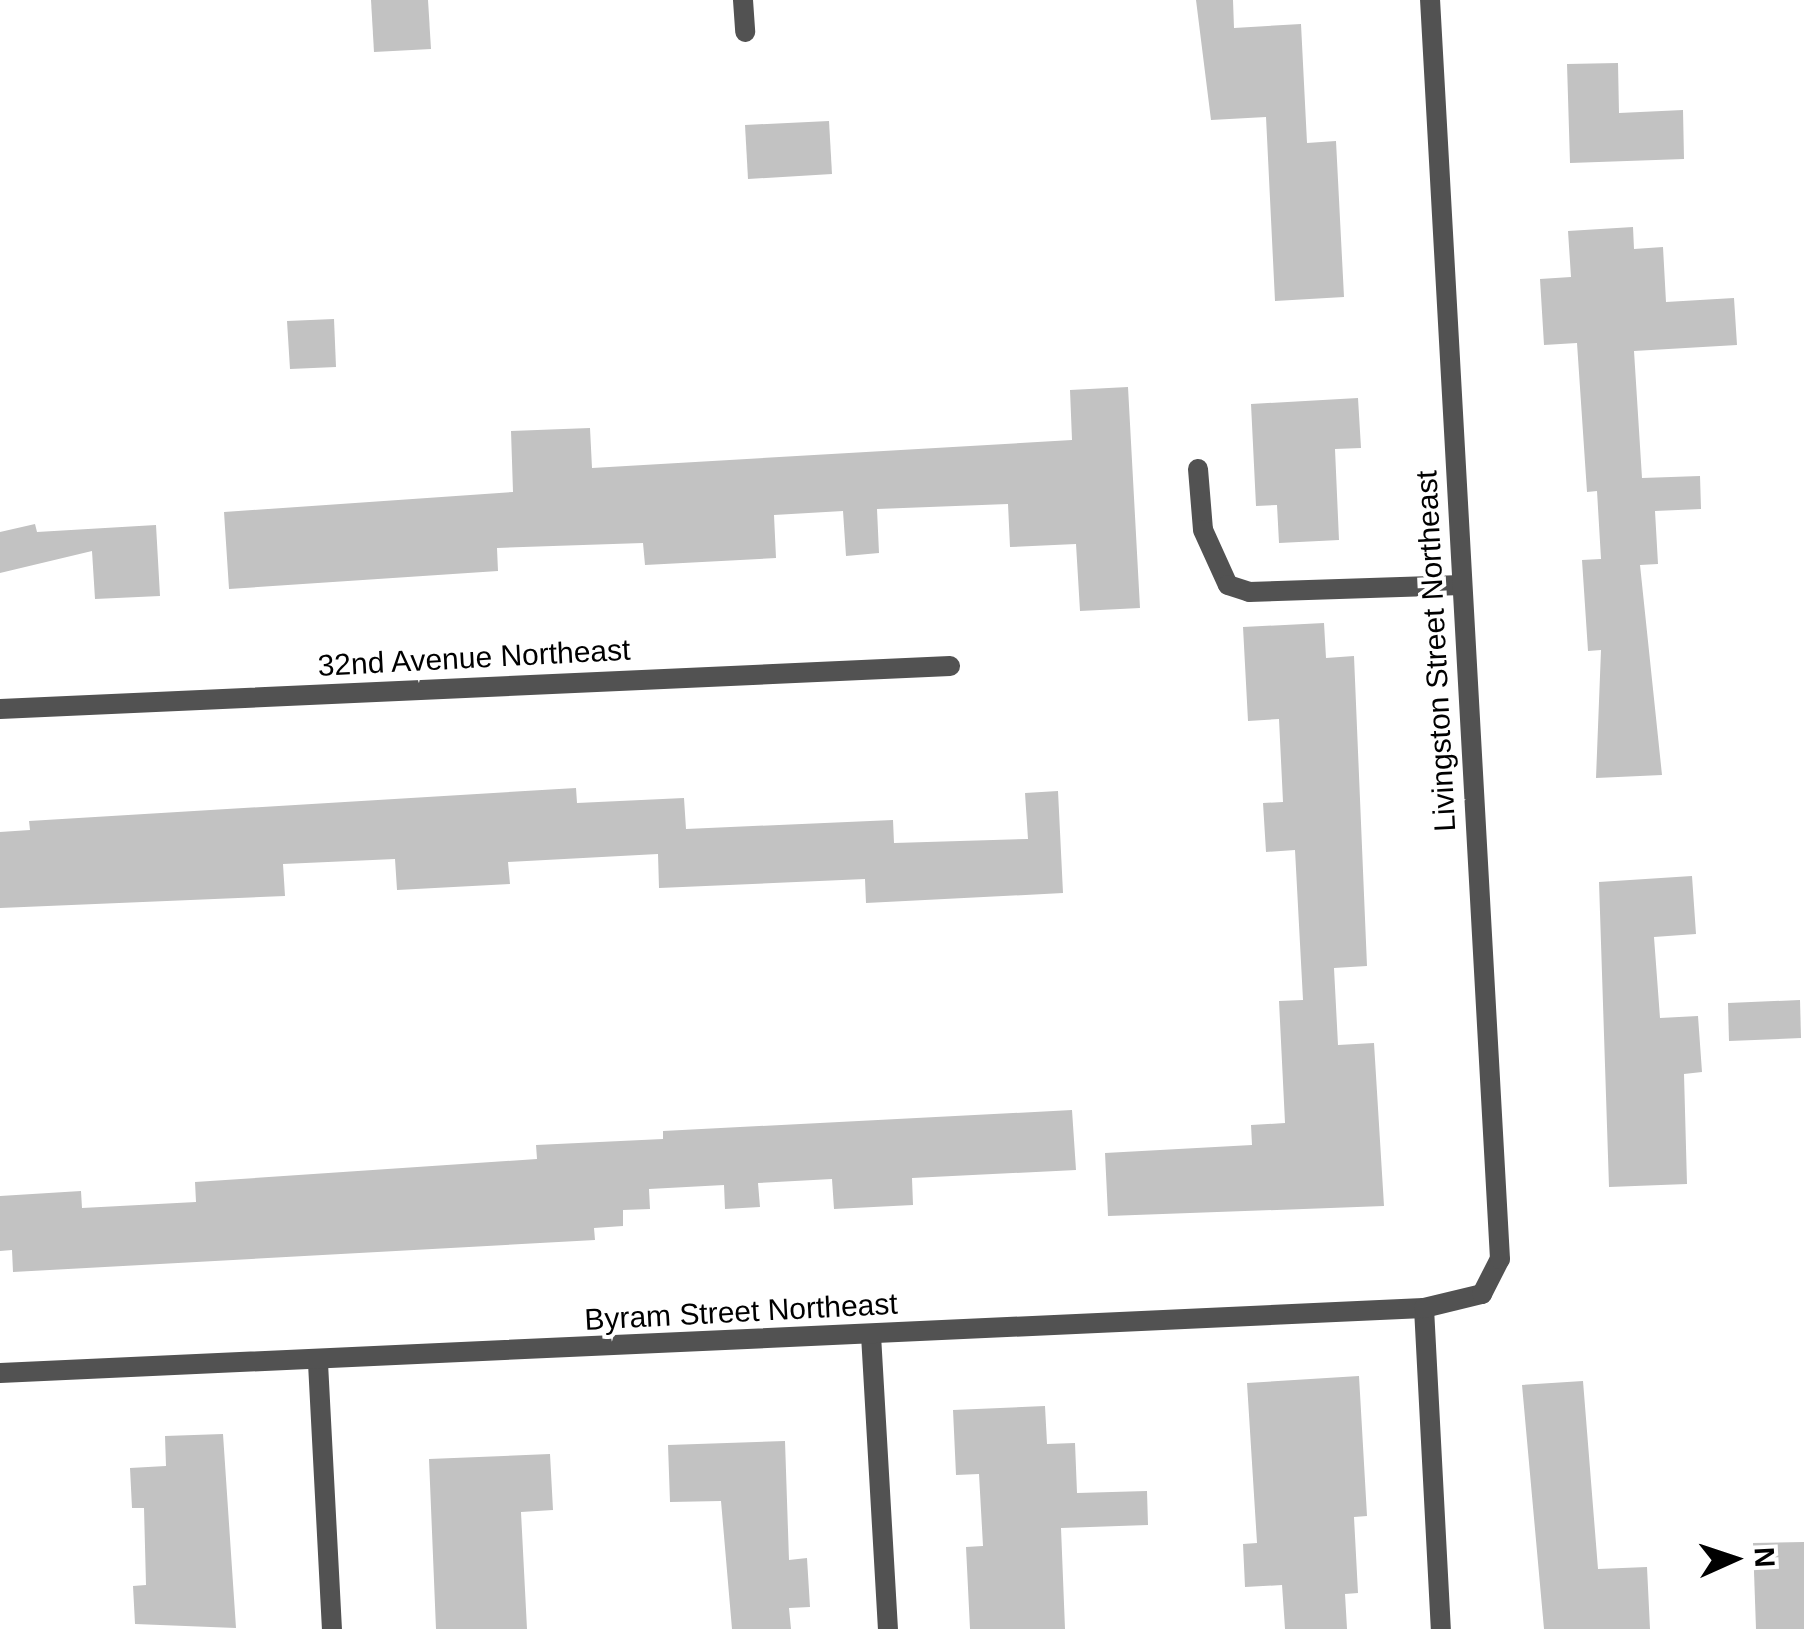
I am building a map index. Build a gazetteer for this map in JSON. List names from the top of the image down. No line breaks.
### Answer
{"streets":{"street":["Livingston Street Northeast","32nd Avenue Northeast","Byram Street Northeast"]},"crossings":[["Livingston Street Northeast","Byram Street Northeast"]],"north":"right"}
